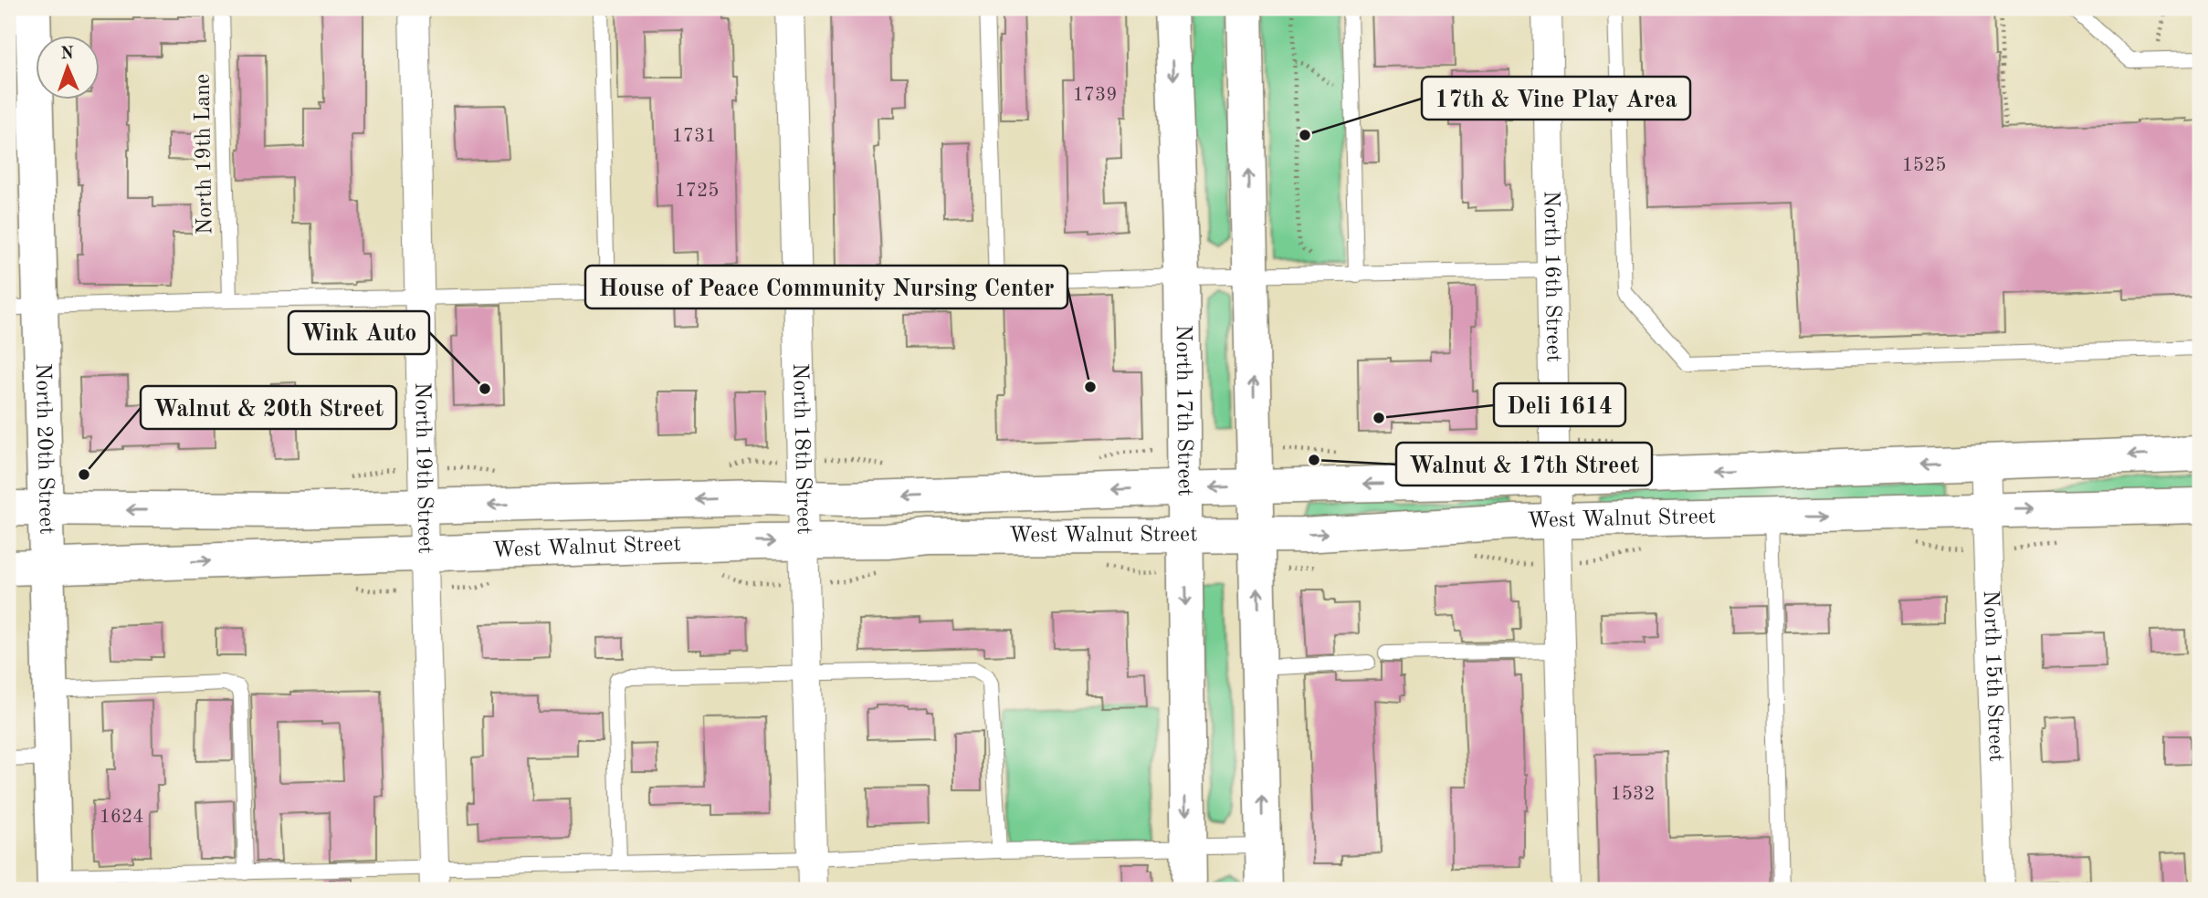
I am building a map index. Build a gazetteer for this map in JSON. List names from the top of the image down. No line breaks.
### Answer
{"streets":{"main road":["North 17th Street","North 20th Street","West Walnut Street"],"street":["North 16th Street","North 18th Street","North 19th Street","North 15th Street"],"lane":["North 19th Lane"]},"crossings":[["North 16th Street","West Walnut Street"],["North 17th Street","West Walnut Street"],["North 20th Street","West Walnut Street"],["North 18th Street","West Walnut Street"],["North 19th Street","West Walnut Street"],["West Walnut Street","North 15th Street"]],"places":["17th & Vine Play Area","House of Peace Community Nursing Center","Wink Auto","Deli 1614","Walnut & 17th Street","Walnut & 20th Street"],"house_numbers":["1739","1731","1525","1725","1532","1624"],"north":"top"}
